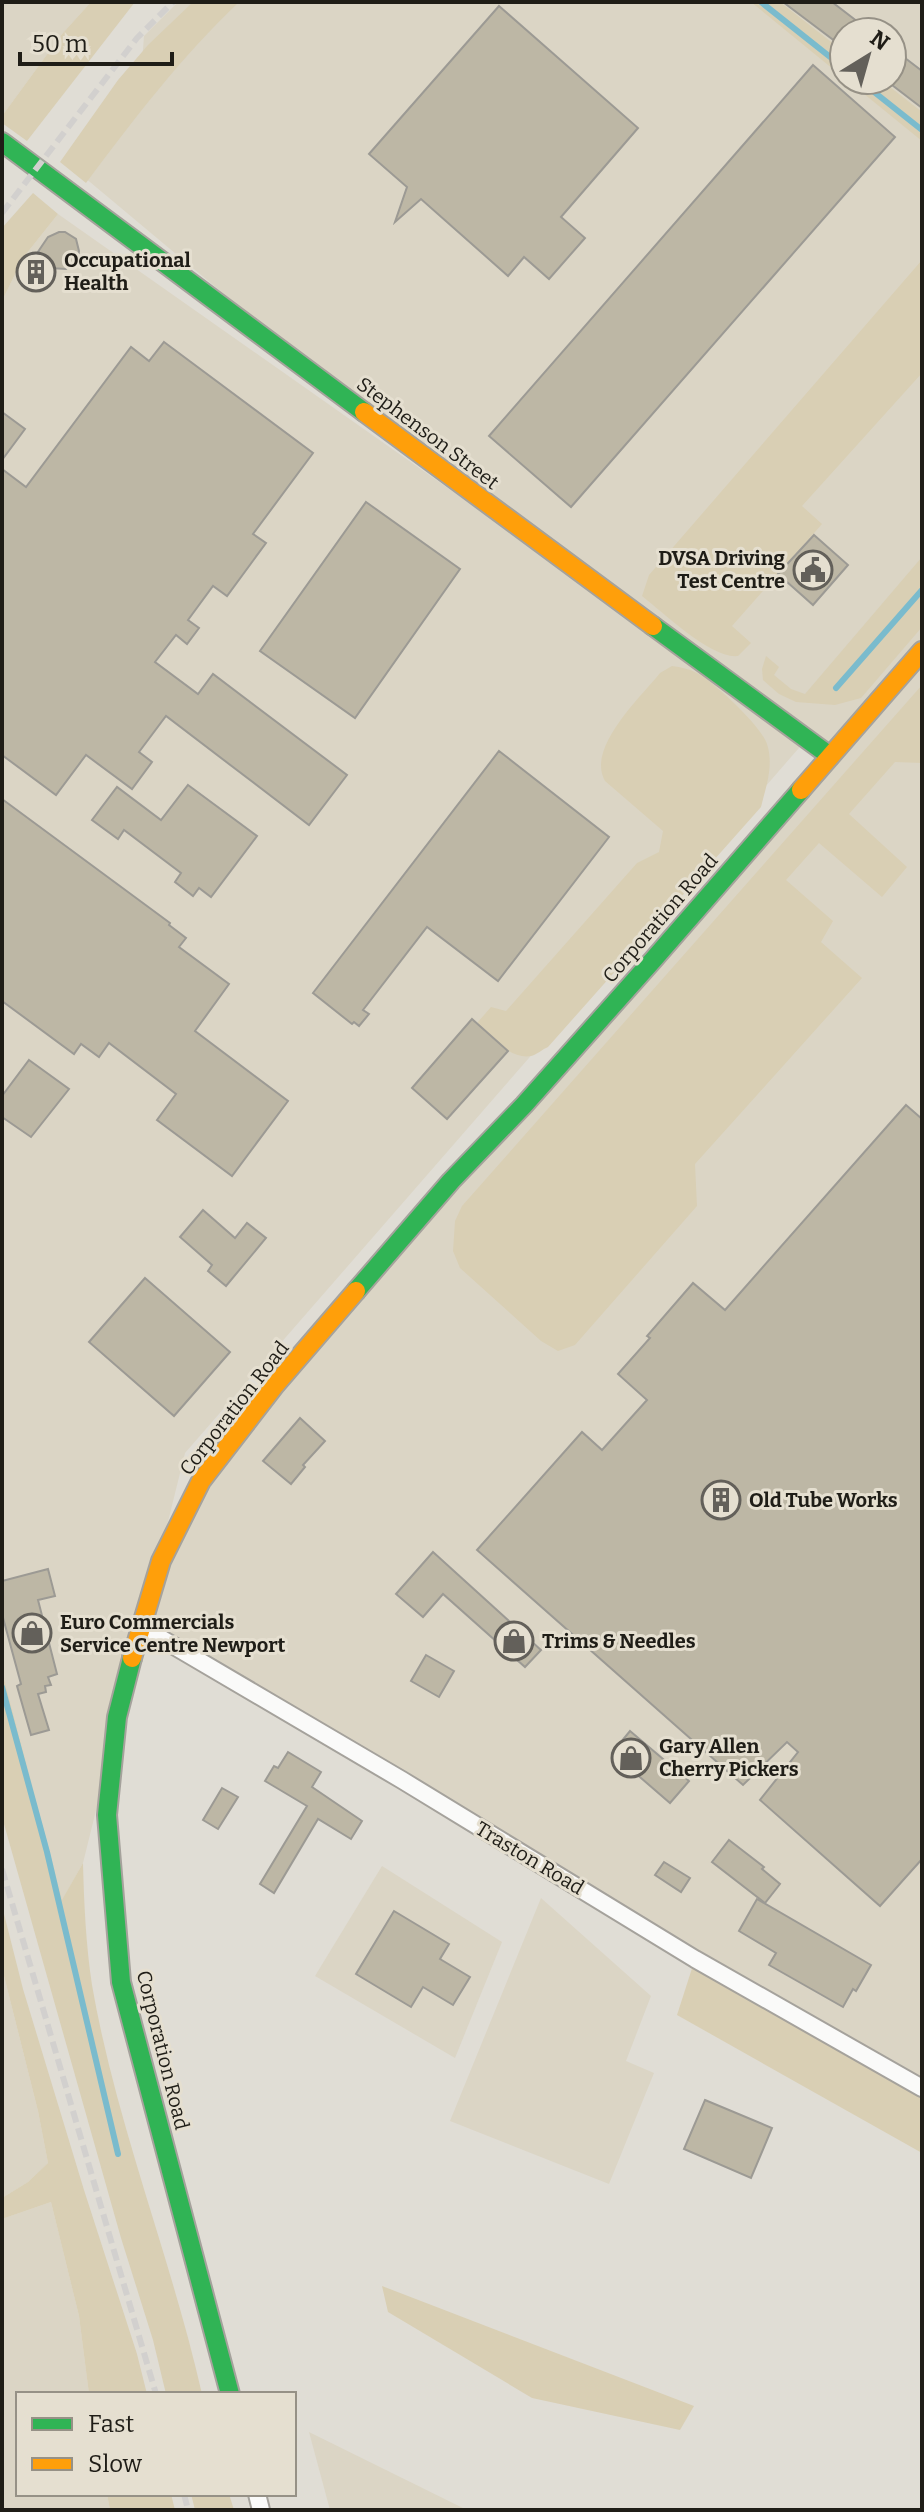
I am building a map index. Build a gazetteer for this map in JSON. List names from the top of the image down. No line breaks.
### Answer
{"streets":{"street":["Stephenson Street","Corporation Road","Traston Road"]},"crossings":[["Stephenson Street","Corporation Road"],["Corporation Road","Traston Road"]],"places":{"building":["Occupational Health","Old Tube Works"],"public building":["DVSA Driving Test Centre"],"shop":["Euro Commercials Service Centre Newport","Trims & Needles","Gary Allen Cherry Pickers"]},"legend":["Fast","Slow"],"scale_bar":"50 m","north":"top right"}
